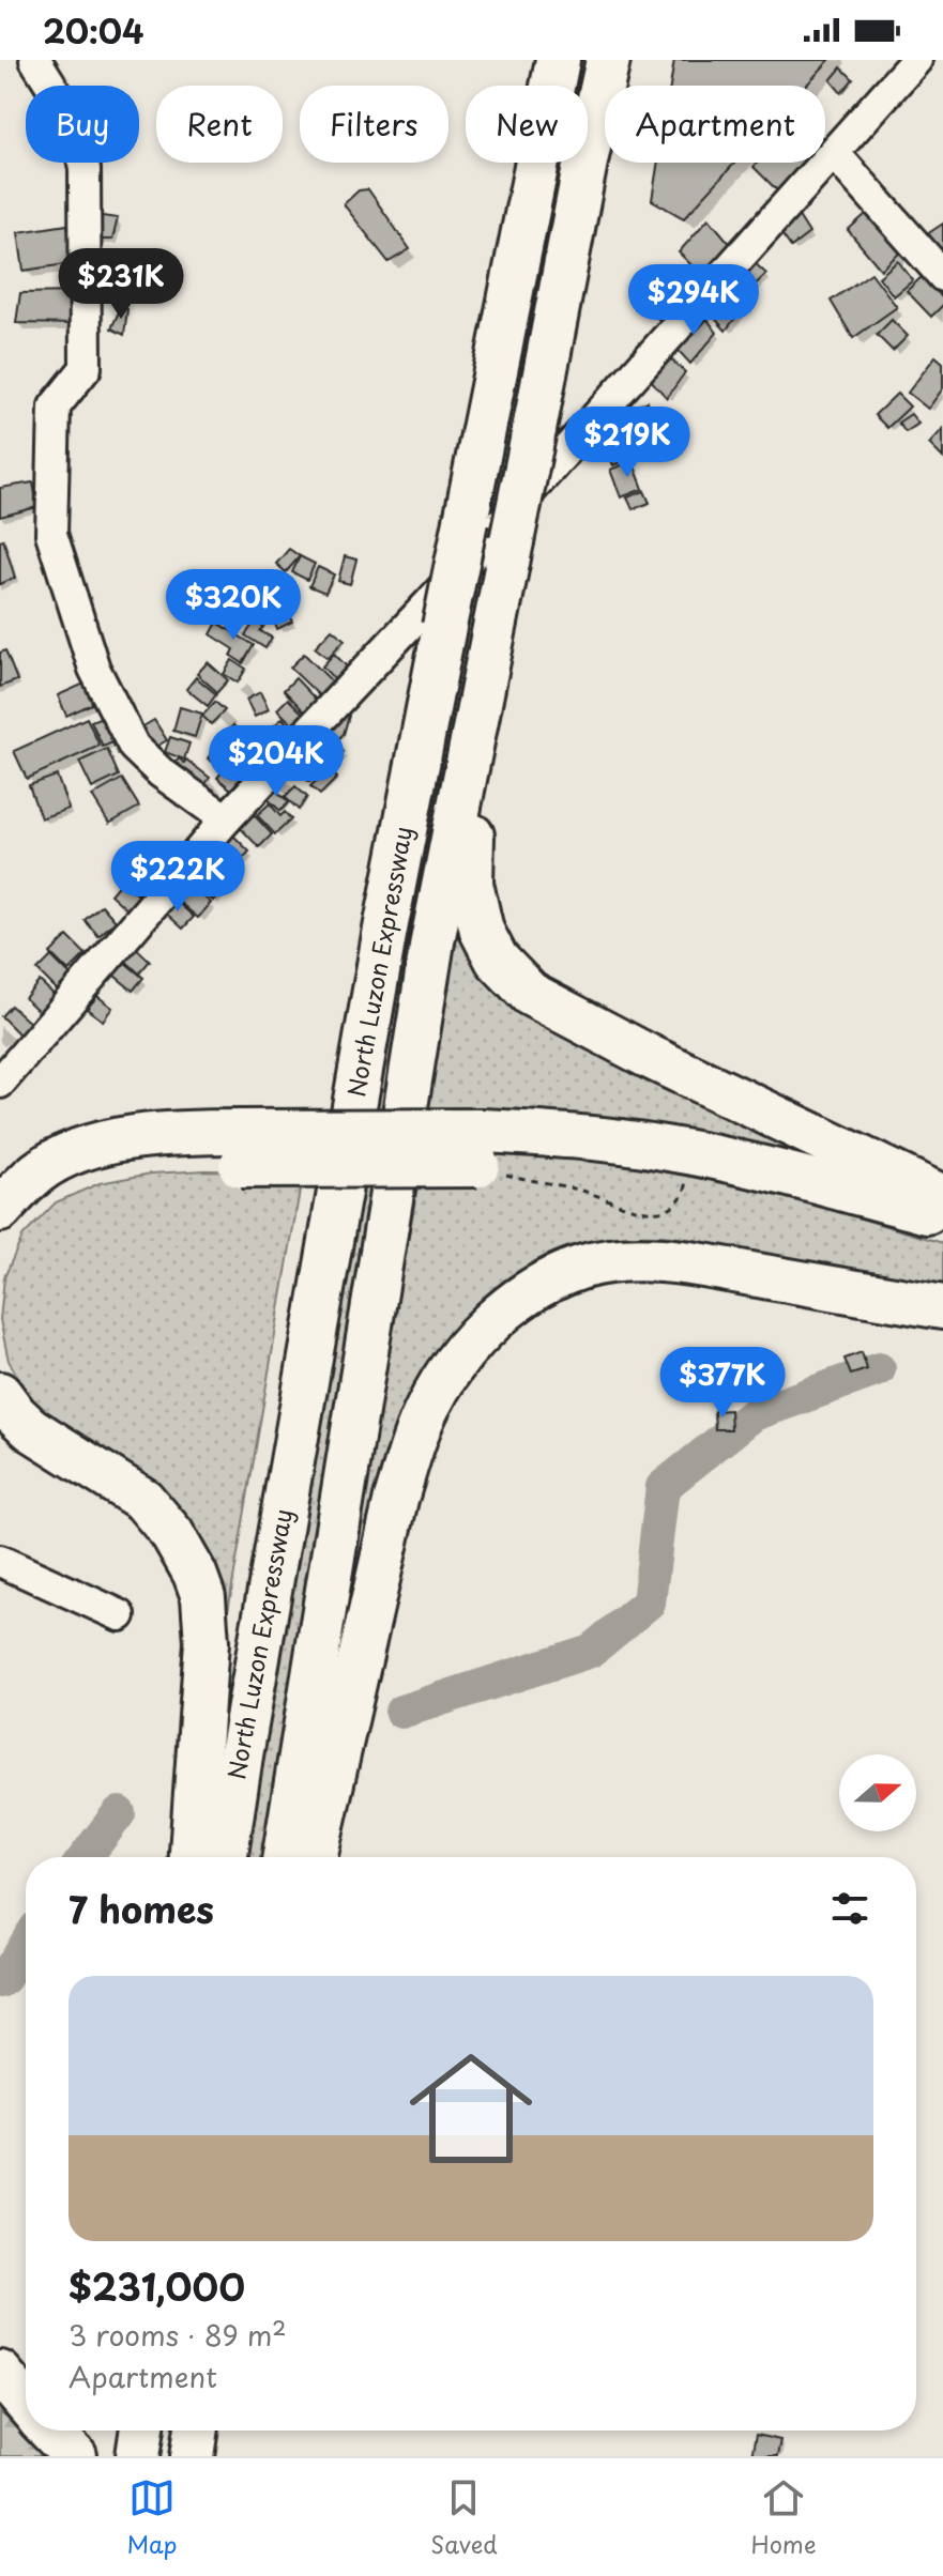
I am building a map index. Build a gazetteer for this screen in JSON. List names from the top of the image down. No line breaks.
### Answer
{"streets":{"highway":["North Luzon Expressway"]},"north":"right","page":{"status":"20:04","chip":["Buy","Rent","Filters","New","Apartment"],"price":["$231K","$294K","$219K","$320K","$204K","$222K","$377K"],"heading":"7 homes","list":[{"name":"$231,000","note":"3 rooms · 89 m² · Apartment"}],"tabs":["Map","Saved","Home"]}}
